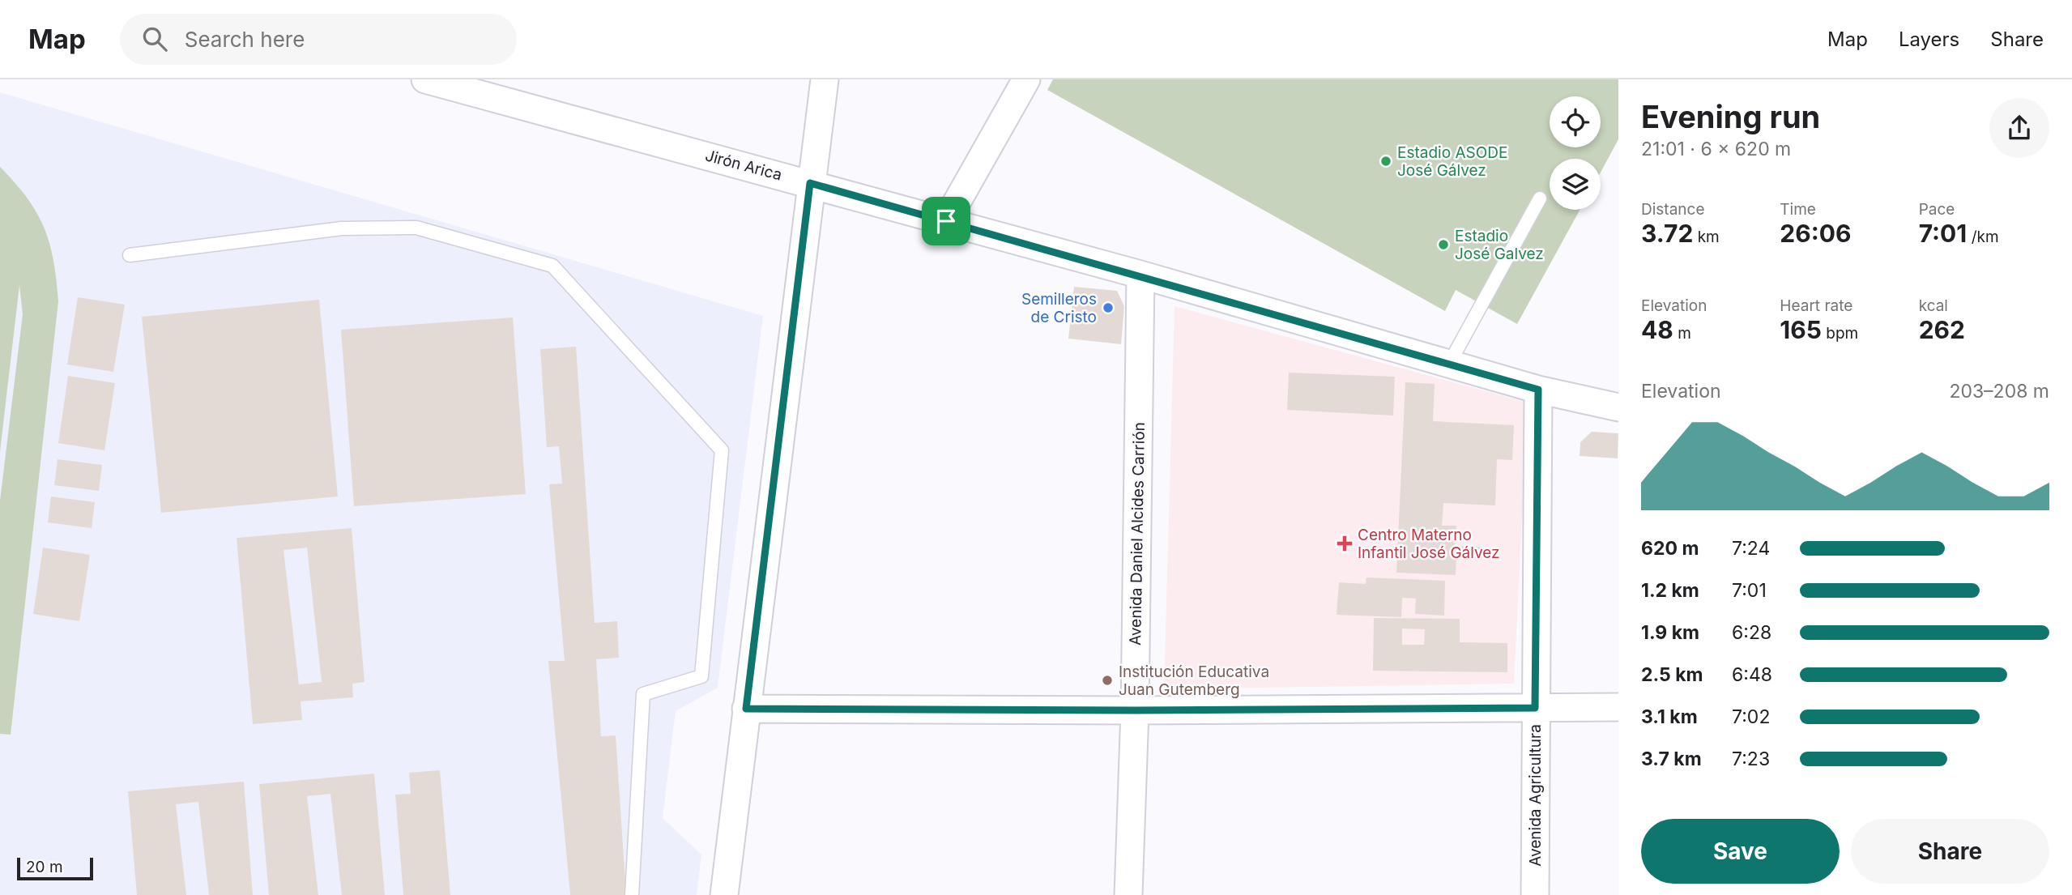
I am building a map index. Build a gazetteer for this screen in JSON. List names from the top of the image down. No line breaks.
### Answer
{"streets":{"street":["Jirón Arica","Avenida Daniel Alcides Carrión","Avenida Agricultura"]},"crossings":[["Jirón Arica","Avenida Daniel Alcides Carrión"],["Jirón Arica","Avenida Agricultura"]],"places":{"other":["Estadio ASODE José Gálvez","Estadio José Galvez","Semilleros de Cristo","Institución Educativa Juan Gutemberg"],"health":["Centro Materno Infantil José Gálvez"]},"scale_bar":"20 m","page":{"header":"Map","search":"Search here","nav":["Map","Layers","Share"],"heading":["Evening run","21:01 · 6 × 620 m"],"stats":[["Distance","3.72 km"],["Time","26:06"],["Pace","7:01 /km"],["Elevation","48 m"],["Heart rate","165 bpm"],["kcal","262"]],"chart":["Elevation","203–208 m"],"list":[{"name":"620 m","note":"7:24"},{"name":"1.2 km","note":"7:01"},{"name":"1.9 km","note":"6:28"},{"name":"2.5 km","note":"6:48"},{"name":"3.1 km","note":"7:02"},{"name":"3.7 km","note":"7:23"}],"buttons":["Save","Share"],"scale":"20 m"}}
